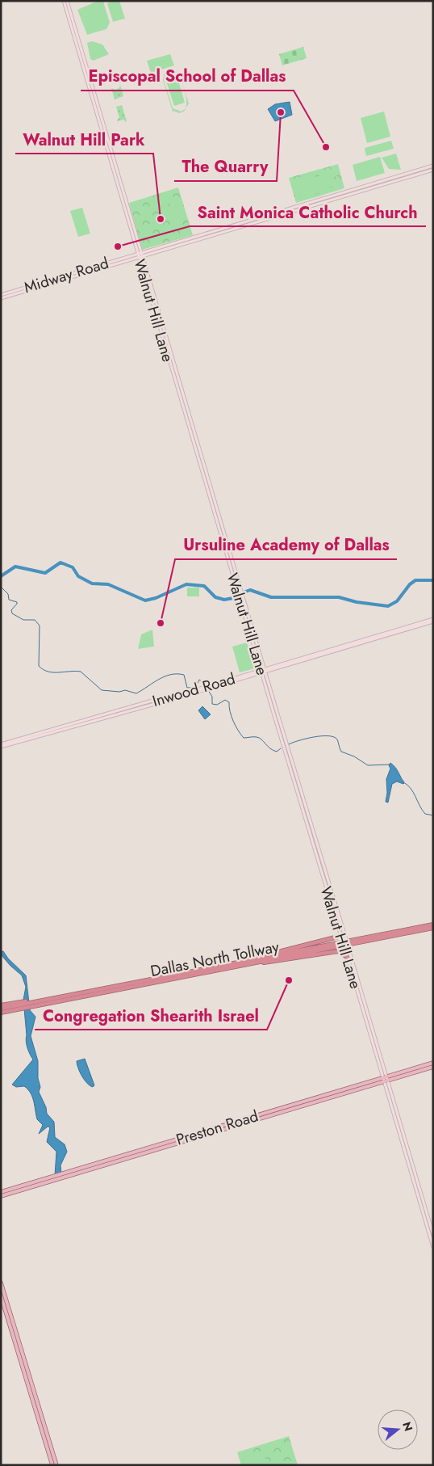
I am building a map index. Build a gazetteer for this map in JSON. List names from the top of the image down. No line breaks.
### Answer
{"streets":{"highway":["Dallas North Tollway"],"main road":["Midway Road","Walnut Hill Lane","Inwood Road","Preston Road"]},"crossings":[["Midway Road","Walnut Hill Lane"],["Walnut Hill Lane","Inwood Road"],["Walnut Hill Lane","Preston Road"]],"places":["The Quarry","Episcopal School of Dallas","Walnut Hill Park","Saint Monica Catholic Church","Ursuline Academy of Dallas","Congregation Shearith Israel"],"north":"right"}
